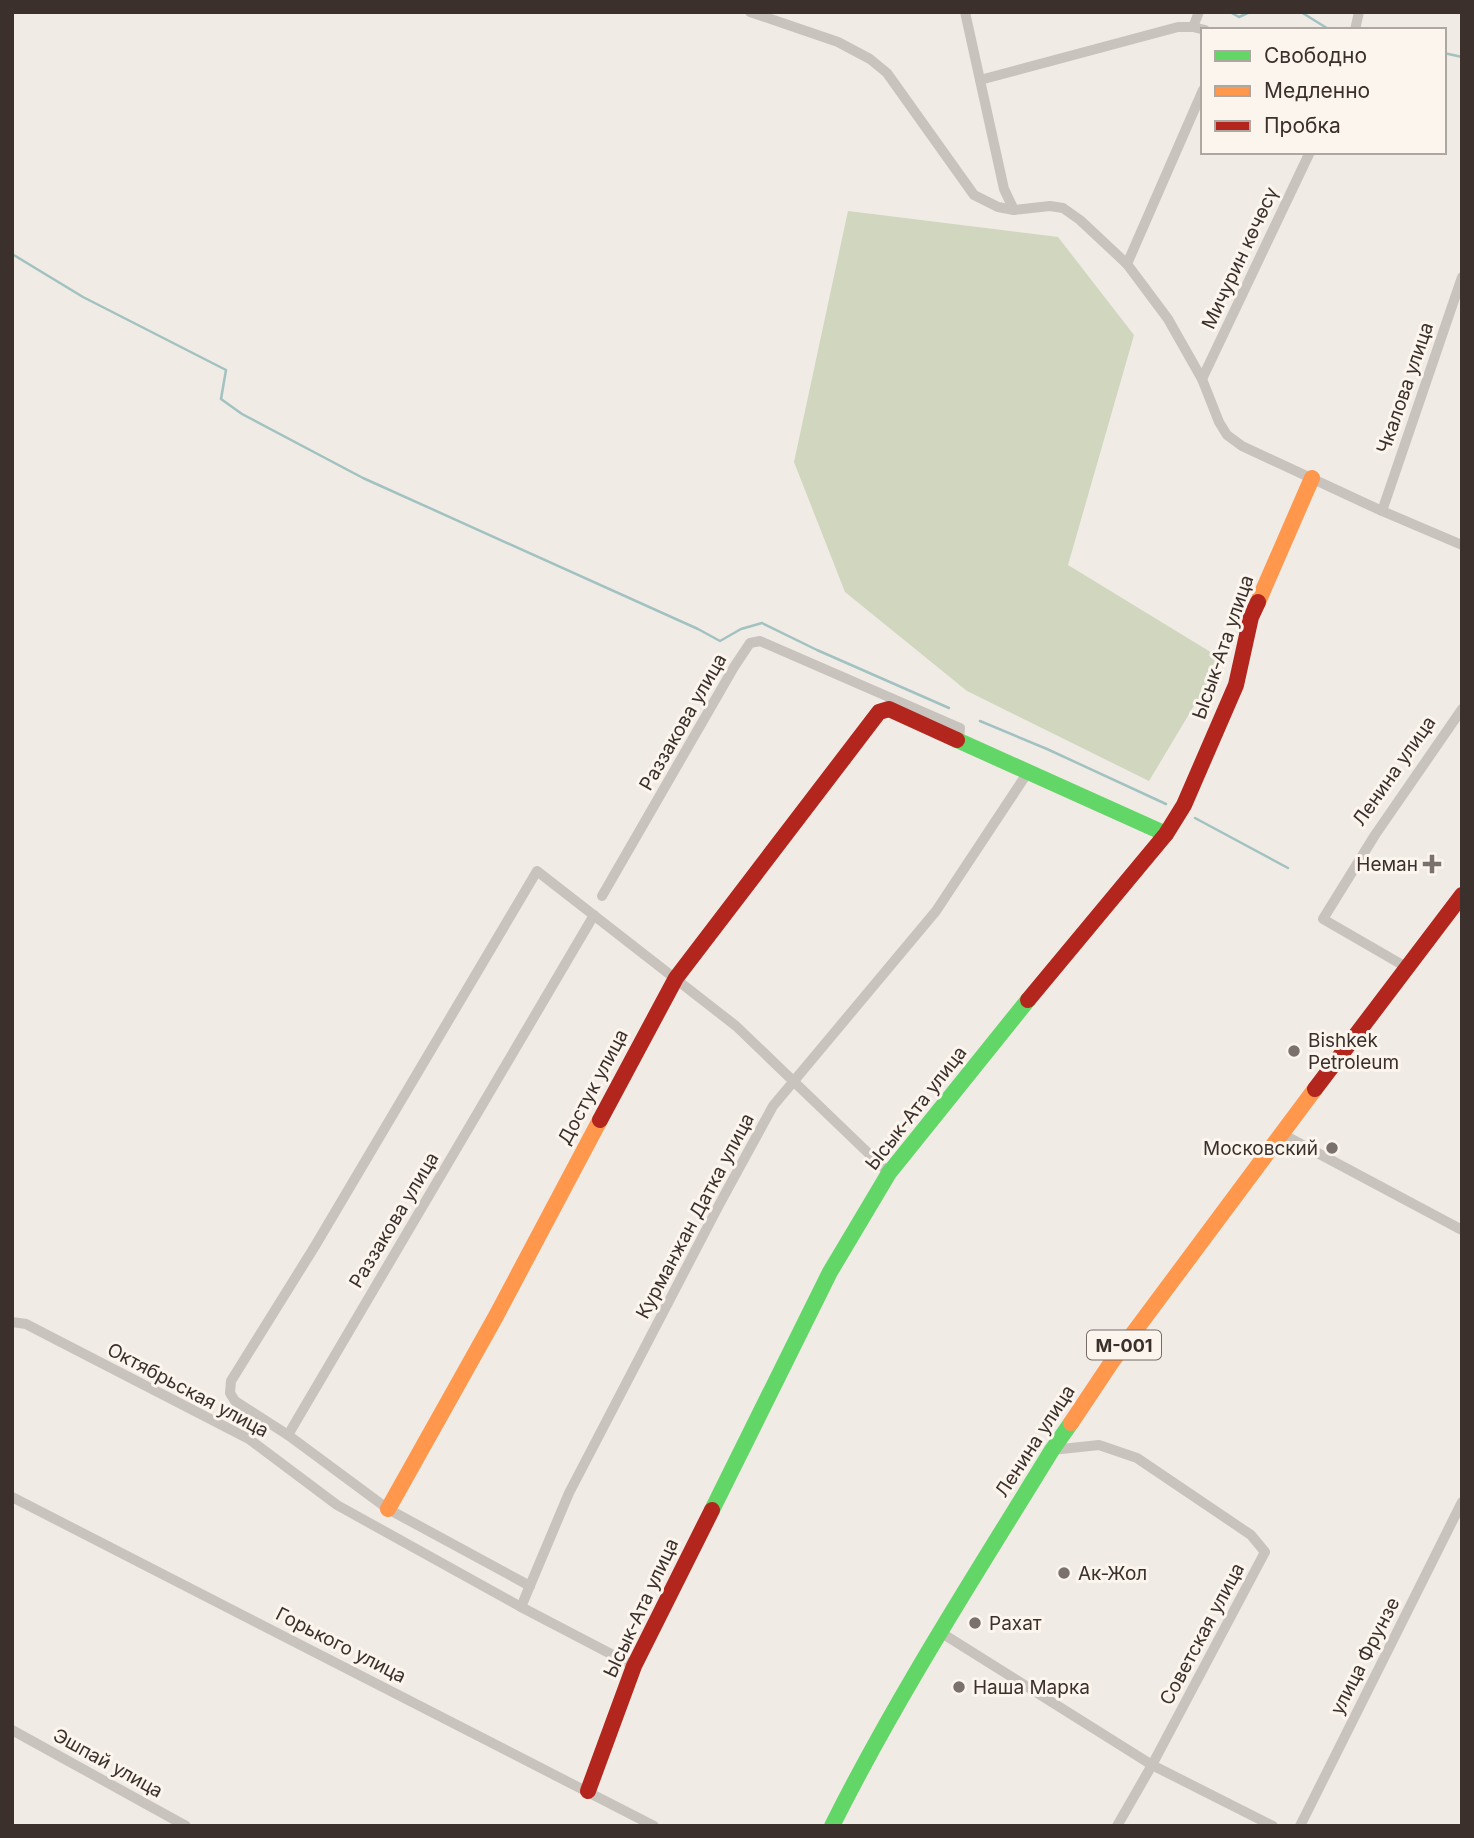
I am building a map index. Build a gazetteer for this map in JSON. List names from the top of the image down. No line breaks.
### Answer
{"streets":{"street":["Мичурин көчөсү","Чкалова улица","Ысык-Ата улица","Раззакова улица","Ленина улица","Достук улица","Курманжан Датка улица","М-001","Октябрьская улица","Советская улица","Горького улица","улица Фрунзе","Эшпай улица"]},"crossings":[["Ысык-Ата улица","Горького улица"],["Раззакова улица","Достук улица"],["Ленина улица","Советская улица"],["Курманжан Датка улица","Октябрьская улица"]],"places":{"health":["Неман"],"other":["Bishkek Petroleum","Московский","Ак-Жол","Рахат","Наша Марка"]},"legend":["Свободно","Медленно","Пробка"]}
